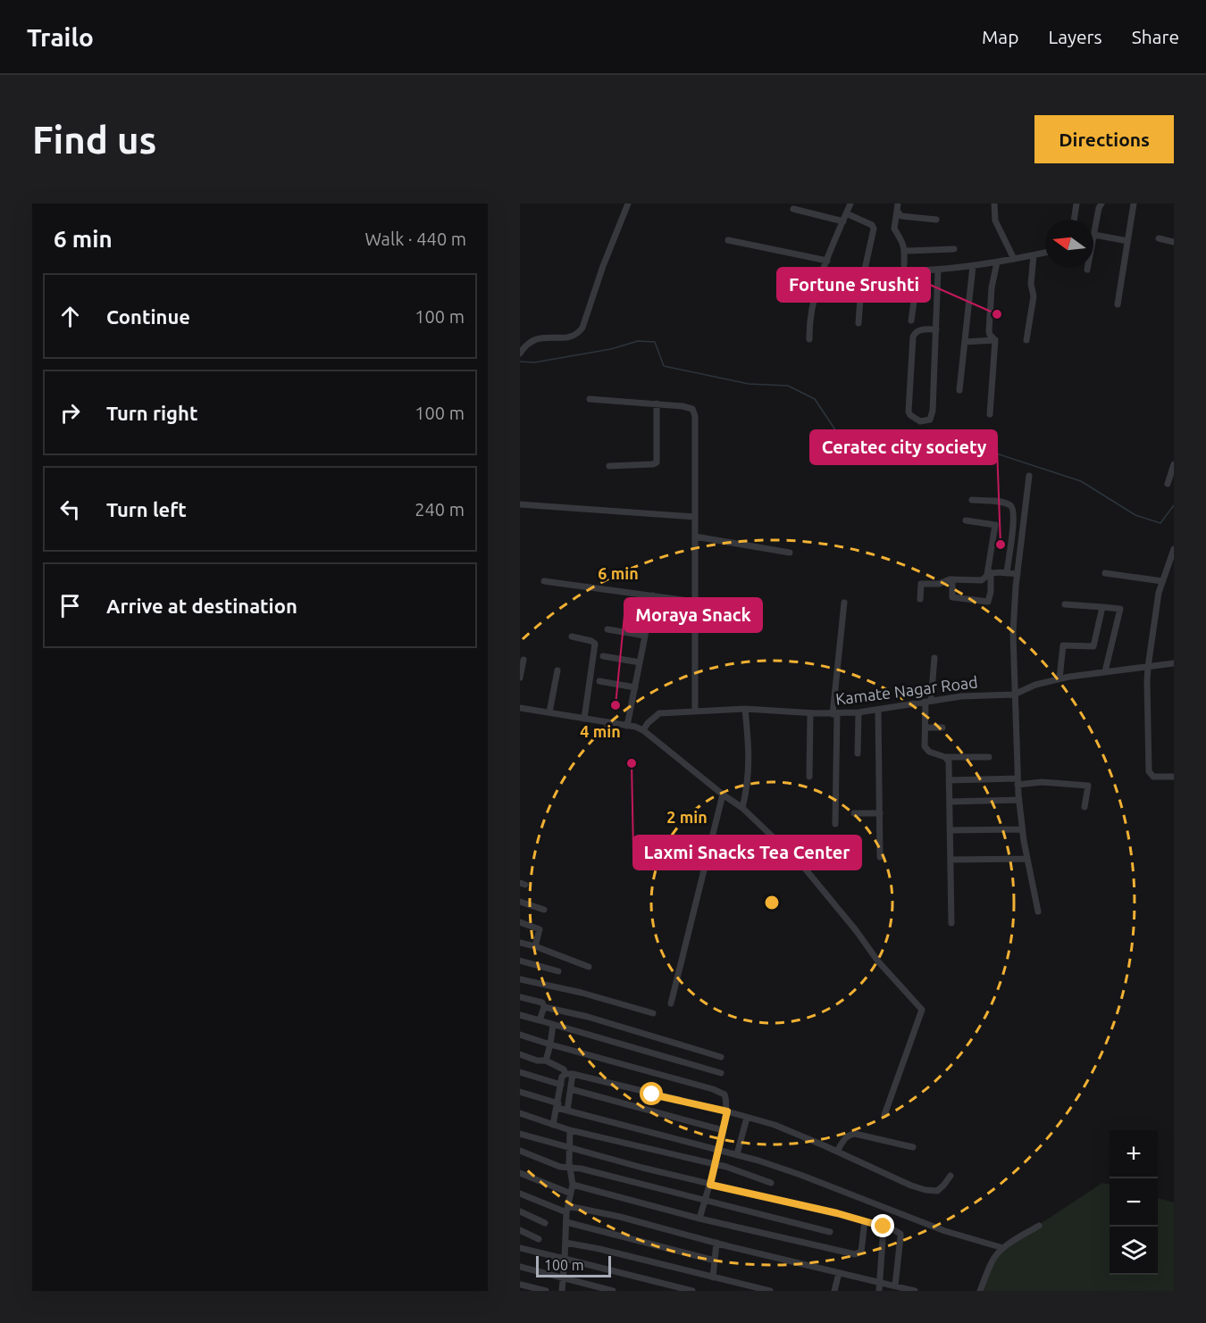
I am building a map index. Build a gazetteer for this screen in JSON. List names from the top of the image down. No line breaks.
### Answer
{"streets":{"street":["Kamate Nagar Road"]},"places":["Fortune Srushti","Ceratec city society","Moraya Snack","Laxmi Snacks Tea Center"],"scale_bar":"100 m","north":"left","page":{"header":"Trailo","nav":["Map","Layers","Share"],"buttons":"Directions","title":"Find us","heading":["6 min","Walk · 440 m"],"list":[["Continue","100 m"],["Turn right","100 m"],["Turn left","240 m"],"Arrive at destination"],"map_buttons":["+","−"],"scale":"100 m"},"rings":["6 min","4 min","2 min"]}
